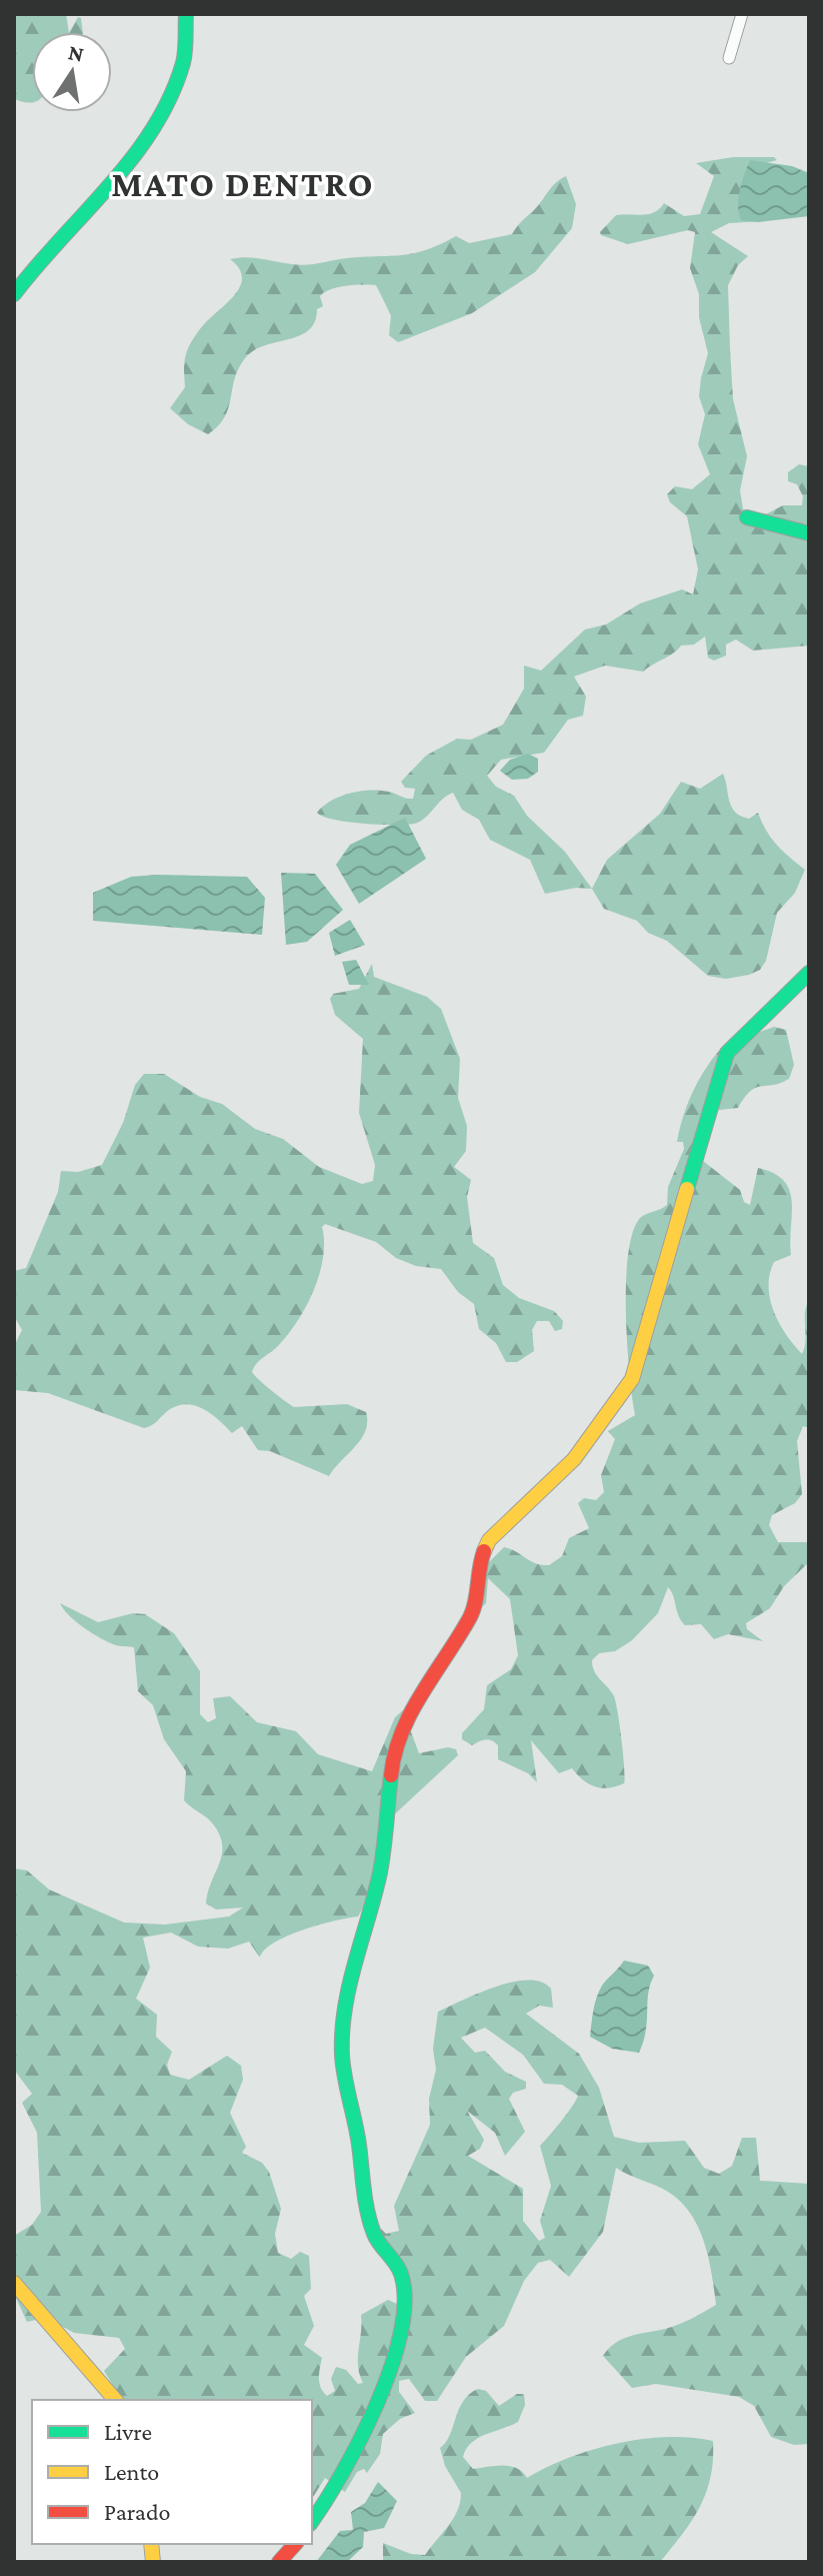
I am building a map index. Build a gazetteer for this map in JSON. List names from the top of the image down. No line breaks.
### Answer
{"districts":["MATO DENTRO"],"legend":["Livre","Lento","Parado"],"north":"top"}
